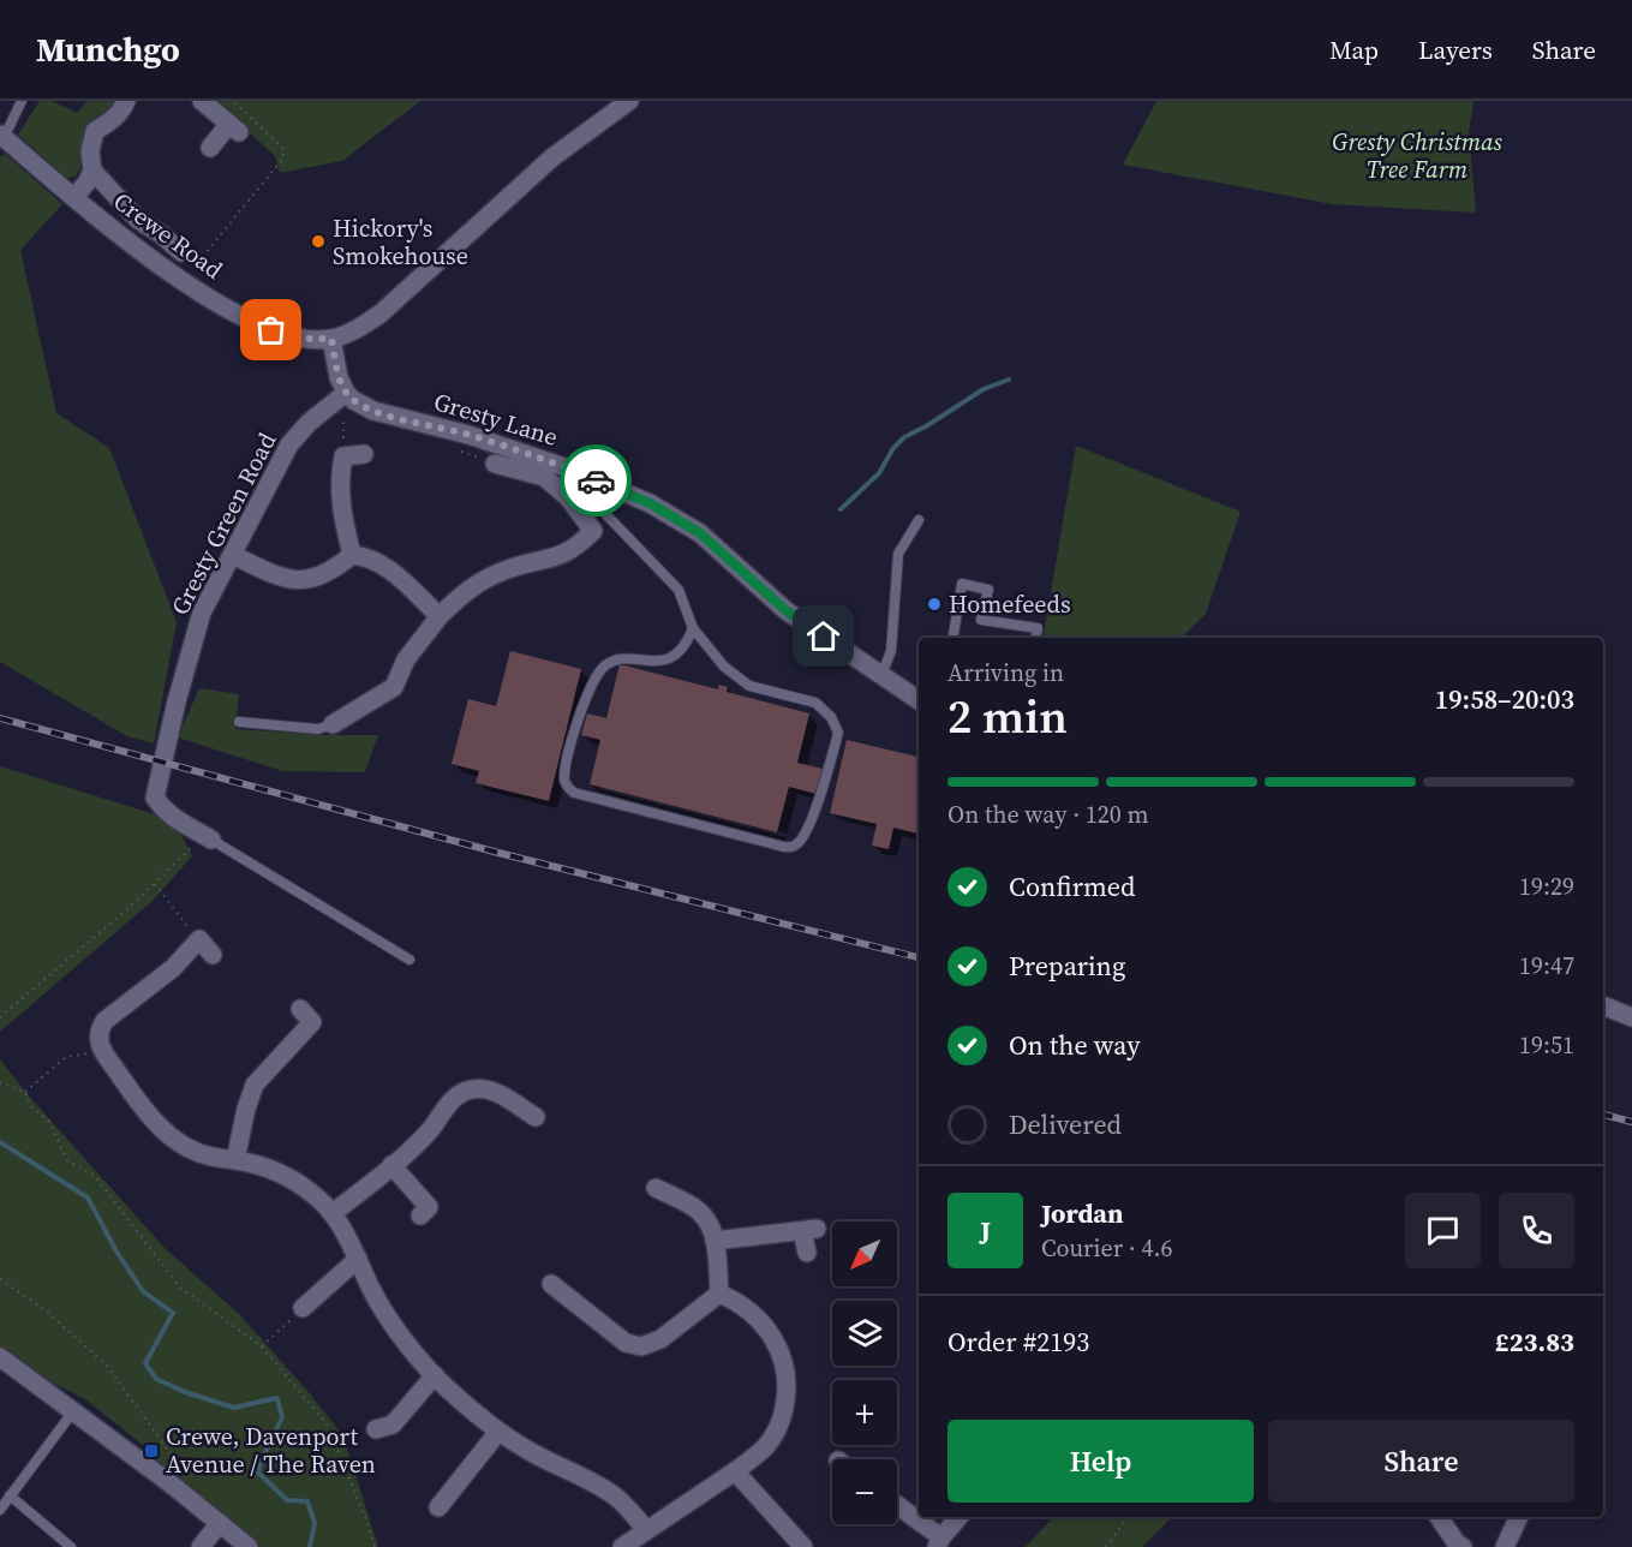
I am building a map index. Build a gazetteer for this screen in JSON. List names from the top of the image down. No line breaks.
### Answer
{"streets":{"street":["Crewe Road","Gresty Lane","Gresty Green Road"]},"crossings":[["Gresty Lane","Gresty Green Road"]],"parks":["Gresty Christmas Tree Farm"],"places":{"other":["Hickory's Smokehouse","Homefeeds"],"transit":["Crewe, Davenport Avenue / The Raven"]},"north":"bottom left","page":{"header":"Munchgo","nav":["Map","Layers","Share"],"heading":["2 min","Arriving in","19:58–20:03"],"panel":["Jordan","Courier · 4.6","Order #2193","£23.83"],"bar":"On the way · 120 m","list":[["Confirmed","19:29"],["Preparing","19:47"],["On the way","19:51"],"Delivered"],"round":"J","map_buttons":["+","−"],"buttons":["Help","Share"]}}
